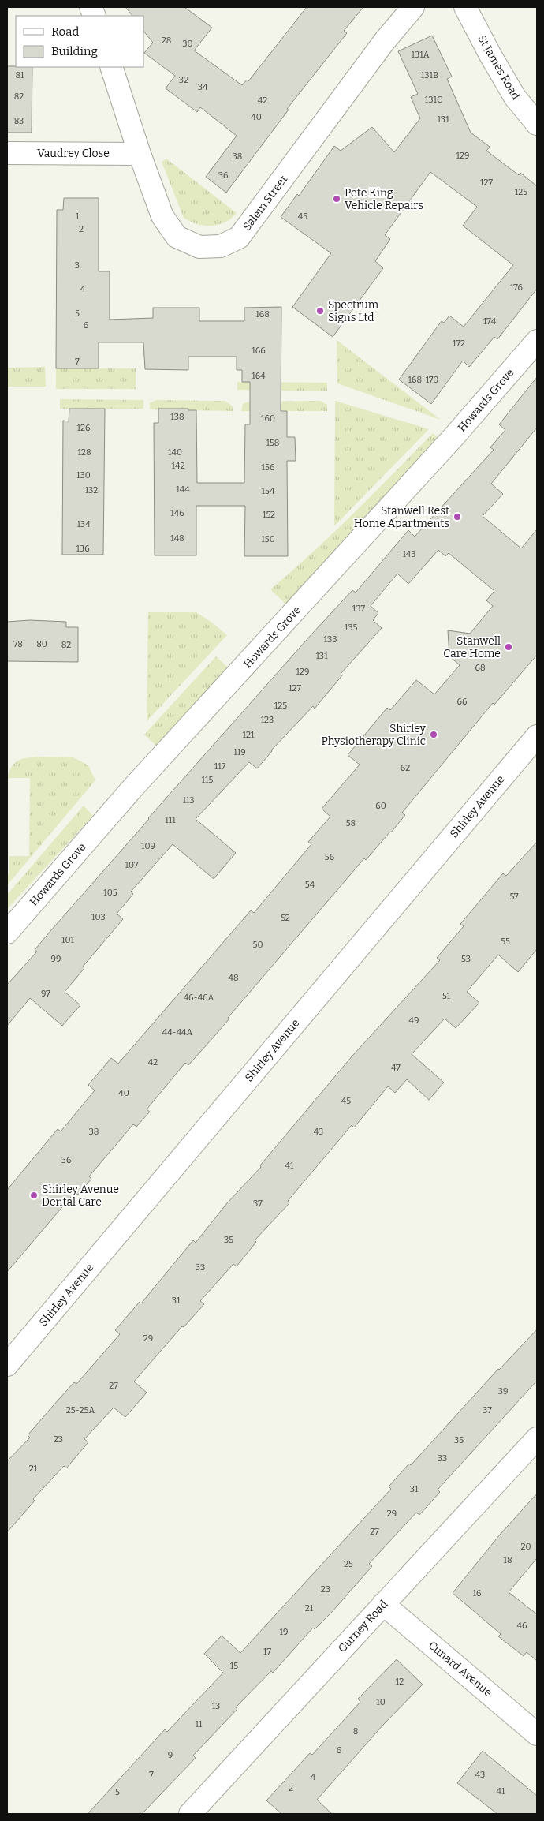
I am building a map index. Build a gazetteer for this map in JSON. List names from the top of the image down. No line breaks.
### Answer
{"streets":{"street":["St James Road","Vaudrey Close","Salem Street","Howards Grove","Shirley Avenue","Gurney Road","Cunard Avenue"]},"crossings":[["Vaudrey Close","Salem Street"],["Gurney Road","Cunard Avenue"]],"places":["Pete King Vehicle Repairs","Spectrum Signs Ltd","Stanwell Rest Home Apartments","Stanwell Care Home","Shirley Physiotherapy Clinic","Shirley Avenue Dental Care"],"house_numbers":["28","30","131A","81","131B","32","34","82","131C","42","40","131","83","129","38","36","127","125","1","45","2","3","176","4","5","168","174","6","172","166","7","164","168-170","138","160","126","158","128","140","142","156","130","144","132","154","146","152","134","148","150","136","143","137","135","133","78","80","82","131","68","129","127","66","125","123","121","119","117","62","115","113","60","111","58","109","56","107","54","105","57","103","52","101","55","50","99","53","48","97","51","46-46A","49","44-44A","42","47","40","45","38","43","36","41","37","35","33","31","29","27","39","25-25A","37","23","35","33","21","31","29","27","20","18","25","23","16","21","46","19","17","15","12","10","13","11","8","6","9","7","43","4","2","41","5"],"legend":["Road","Building"]}
